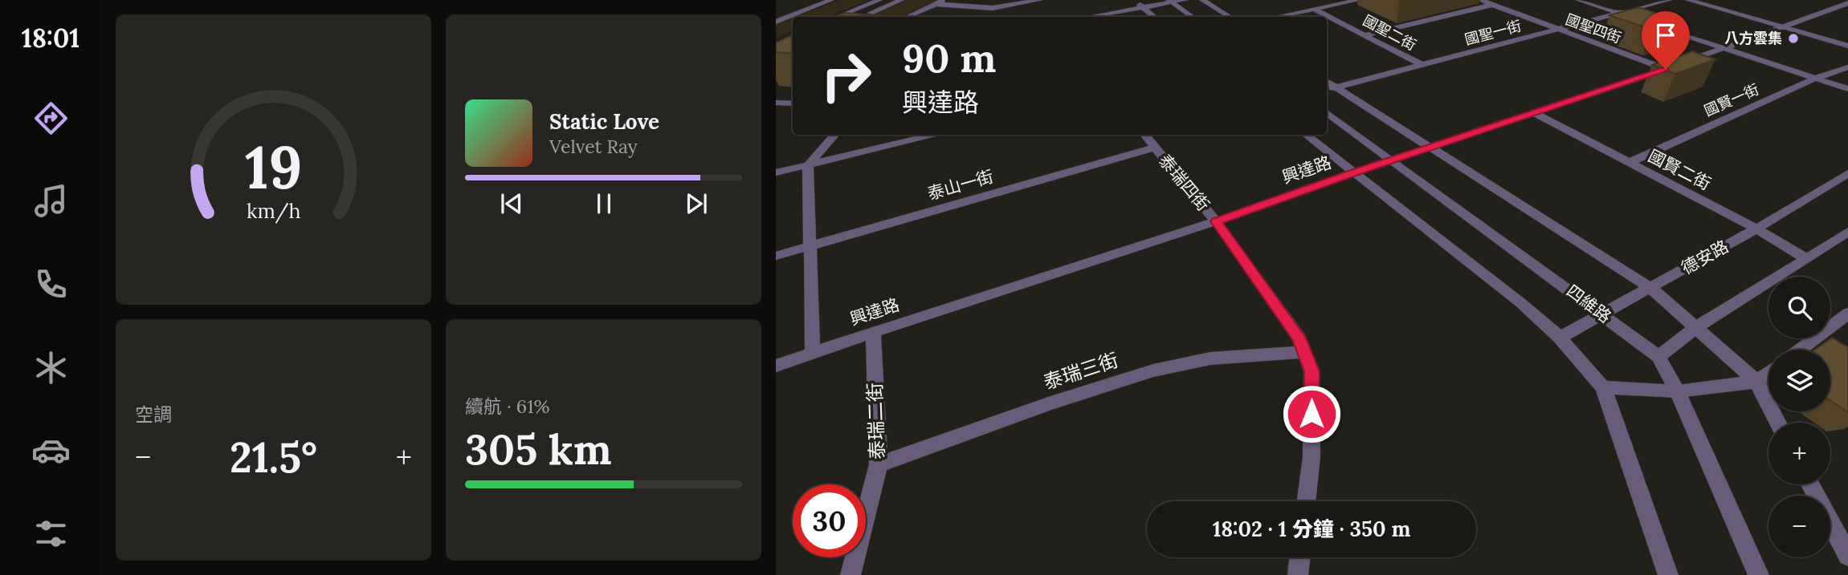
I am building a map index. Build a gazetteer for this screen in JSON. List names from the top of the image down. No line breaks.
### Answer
{"streets":{"street":["國聖四街","國聖二街","國聖一街","國賢一街","興達路","國賢二街","泰瑞四街","泰山一街","德安路","四維路","泰瑞三街","泰瑞二街"]},"crossings":[["國聖四街","國聖一街"],["國聖四街","興達路"],["國聖二街","國聖一街"],["國賢一街","國賢二街"],["興達路","國賢二街"],["興達路","泰瑞四街"],["興達路","四維路"],["興達路","泰瑞二街"],["國賢二街","德安路"],["泰瑞四街","泰山一街"],["泰瑞四街","泰瑞三街"],["德安路","四維路"],["泰瑞三街","泰瑞二街"]],"places":["八方雲集"],"page":{"tabs":"18:01","turn":["90 m","興達路"],"song":["Static Love","Velvet Ray"],"map_buttons":["+","−"],"tile":["空調",["續航 · 61%","305 km"]],"heat":["−","21.5°","+"],"limit":"30","trip":"18:02 · 1 分鐘 · 350 m","gauge":["19","km/h"]}}
